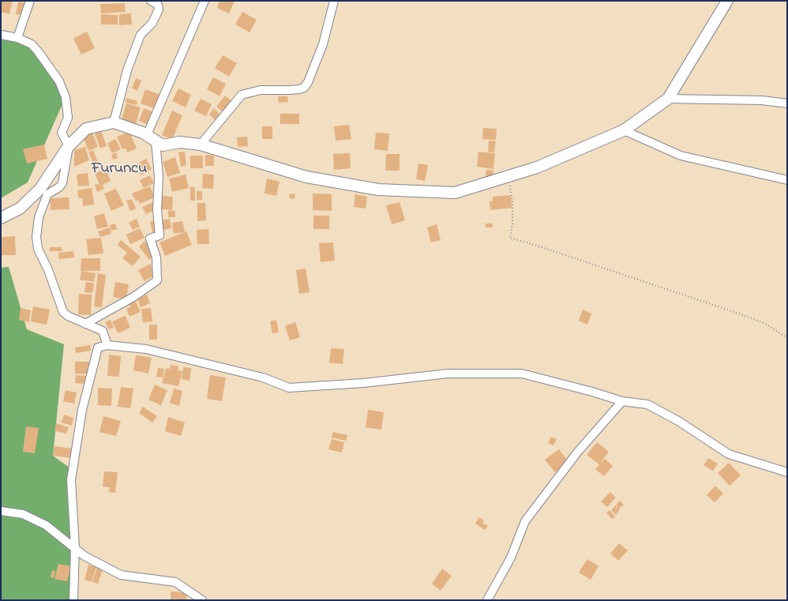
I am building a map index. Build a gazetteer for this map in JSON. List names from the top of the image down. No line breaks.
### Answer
{"districts":["Furuncu"]}
